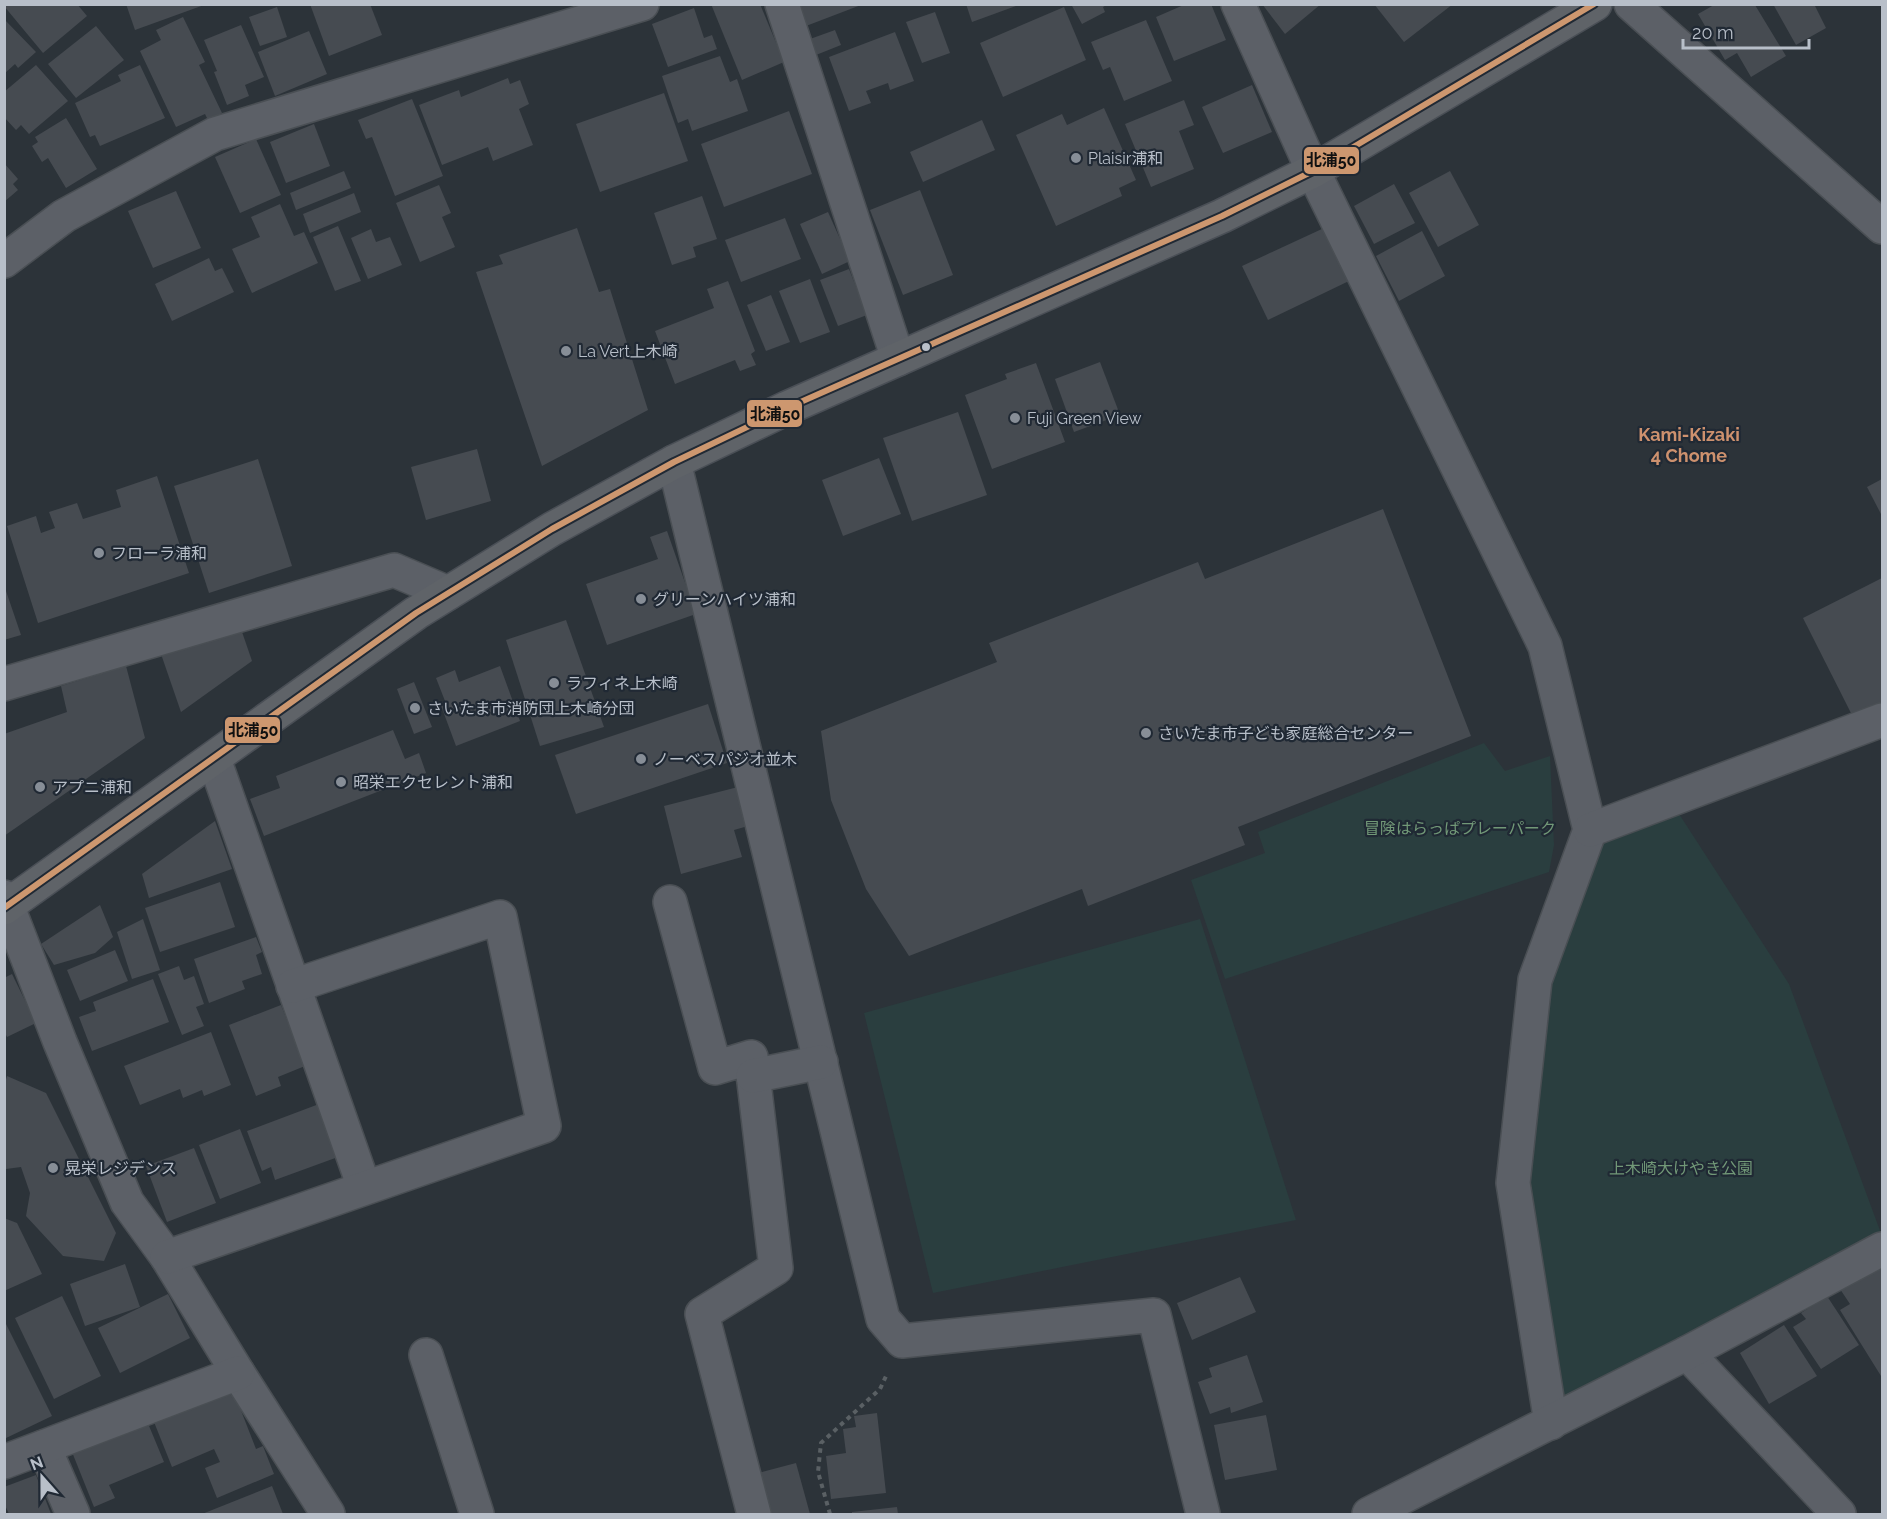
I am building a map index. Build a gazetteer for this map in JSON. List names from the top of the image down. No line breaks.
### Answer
{"districts":["Kami-Kizaki 4 Chome"],"parks":["冒険はらっぱプレーパーク","上木崎大けやき公園"],"places":["Plaisir浦和","La Vert上木崎","Fuji Green View","フローラ浦和","グリーンハイツ浦和","ラフィネ上木崎","さいたま市消防団上木崎分団","さいたま市子ども家庭総合センター","ノーベスパジオ並木","昭栄エクセレント浦和","アプニ浦和","晃栄レジデンス"],"lines":["transit line 北浦50"],"scale_bar":"20 m","north":"top"}
